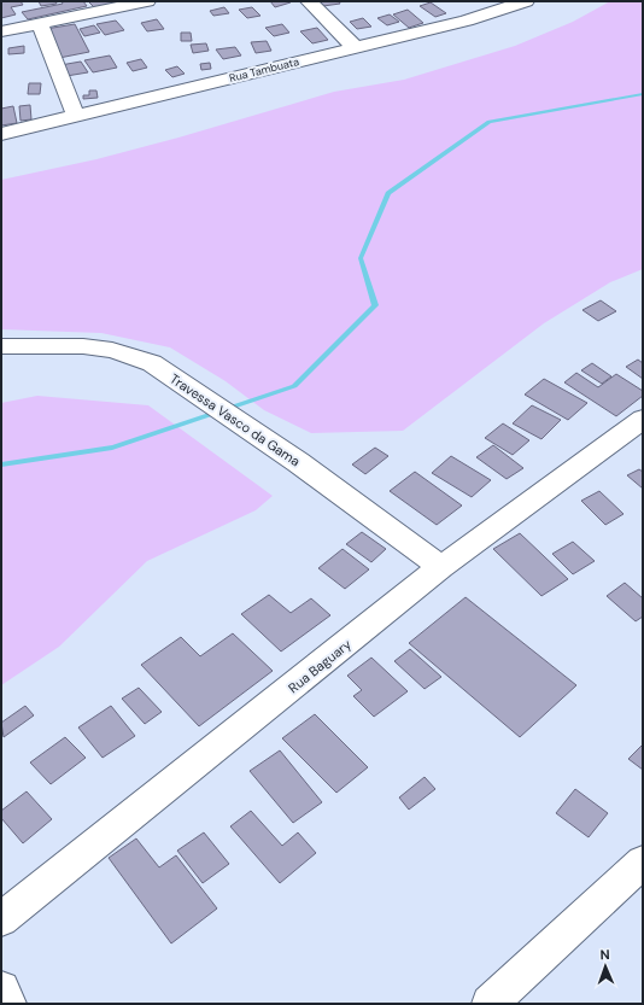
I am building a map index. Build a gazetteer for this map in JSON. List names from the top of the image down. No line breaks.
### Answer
{"streets":{"street":["Rua Tambuata","Travessa Vasco da Gama","Rua Baguary"]},"crossings":[["Travessa Vasco da Gama","Rua Baguary"]],"north":"top"}
